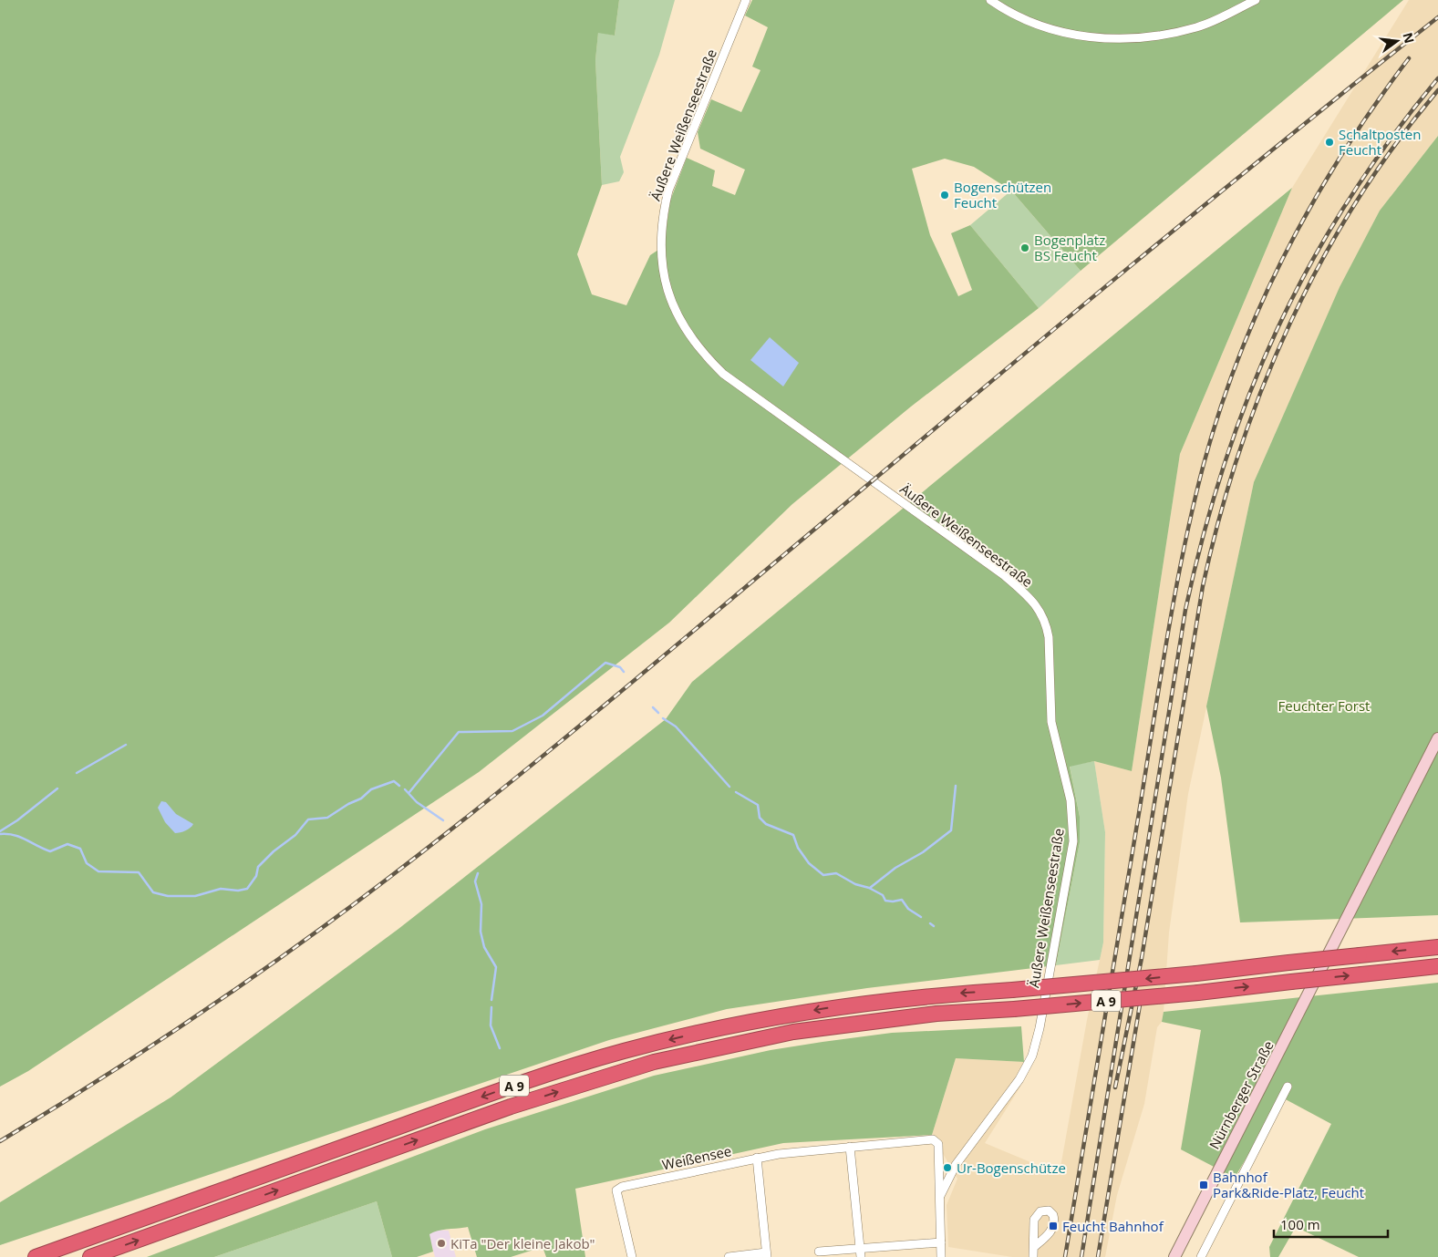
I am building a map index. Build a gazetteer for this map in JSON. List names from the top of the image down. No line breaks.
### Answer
{"streets":{"highway":["A 9"],"main road":["Nürnberger Straße"],"street":["Äußere Weißenseestraße","Weißensee"]},"parks":["Feuchter Forst"],"places":{"other":["Schaltposten Feucht","Bogenschützen Feucht","Bogenplatz BS Feucht","Ur-Bogenschütze","KiTa \"Der kleine Jakob\""],"transit":["Bahnhof Park&Ride-Platz, Feucht","Feucht Bahnhof"]},"scale_bar":"100 m","north":"right"}
